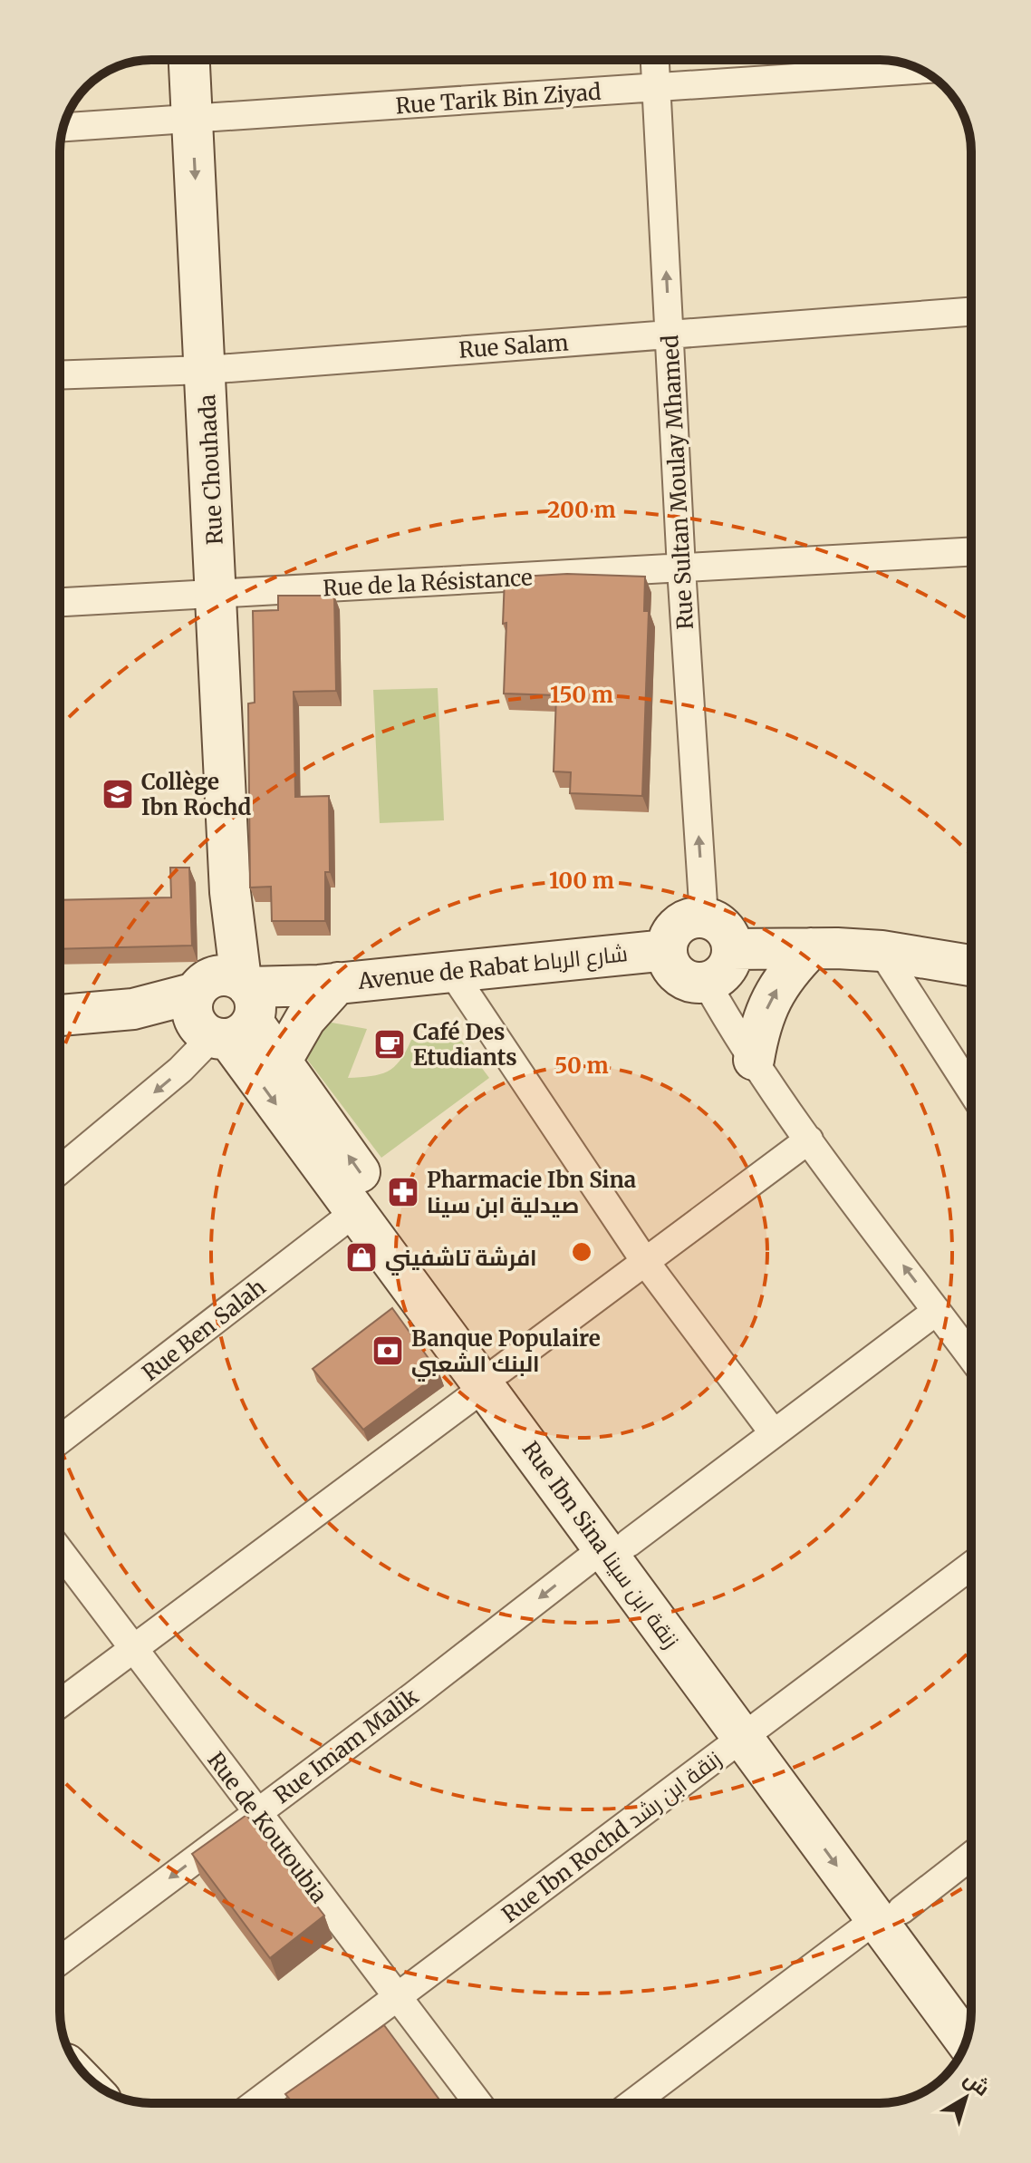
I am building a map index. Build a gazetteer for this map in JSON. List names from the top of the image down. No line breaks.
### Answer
{"streets":{"street":["Rue Tarik Bin Ziyad","Rue Salam","Rue Chouhada","Rue Sultan Moulay Mhamed","Rue de la Résistance","Avenue de Rabat شارع الرباط","Rue Ben Salah","Rue Ibn Sina زنقة ابن سينا","Rue Imam Malik","Rue de Koutoubia","Rue Ibn Rochd زنقة ابن رشد"]},"crossings":[["Rue Tarik Bin Ziyad","Rue Chouhada"],["Rue Tarik Bin Ziyad","Rue Sultan Moulay Mhamed"],["Rue Salam","Rue Chouhada"],["Rue Salam","Rue Sultan Moulay Mhamed"],["Rue Chouhada","Rue de la Résistance"],["Rue Chouhada","Avenue de Rabat شارع الرباط"],["Rue Chouhada","Rue Ibn Sina زنقة ابن سينا"],["Rue Sultan Moulay Mhamed","Rue de la Résistance"],["Rue Sultan Moulay Mhamed","Avenue de Rabat شارع الرباط"],["Avenue de Rabat شارع الرباط","Rue Ibn Sina زنقة ابن سينا"],["Rue Ben Salah","Rue Ibn Sina زنقة ابن سينا"],["Rue Ibn Sina زنقة ابن سينا","Rue Imam Malik"],["Rue Ibn Sina زنقة ابن سينا","Rue Ibn Rochd زنقة ابن رشد"],["Rue Imam Malik","Rue de Koutoubia"],["Rue de Koutoubia","Rue Ibn Rochd زنقة ابن رشد"]],"one_way":["Rue Sultan Moulay Mhamed"],"places":{"school or university":["Collège Ibn Rochd"],"cafe":["Café Des Etudiants"],"pharmacy":["Pharmacie Ibn Sina صيدلية ابن سينا"],"shop":["افرشة تاشفيني"],"bank":["Banque Populaire البنك الشعبي"]},"north":"top right","rings":["200 m","150 m","100 m","50 m"]}
